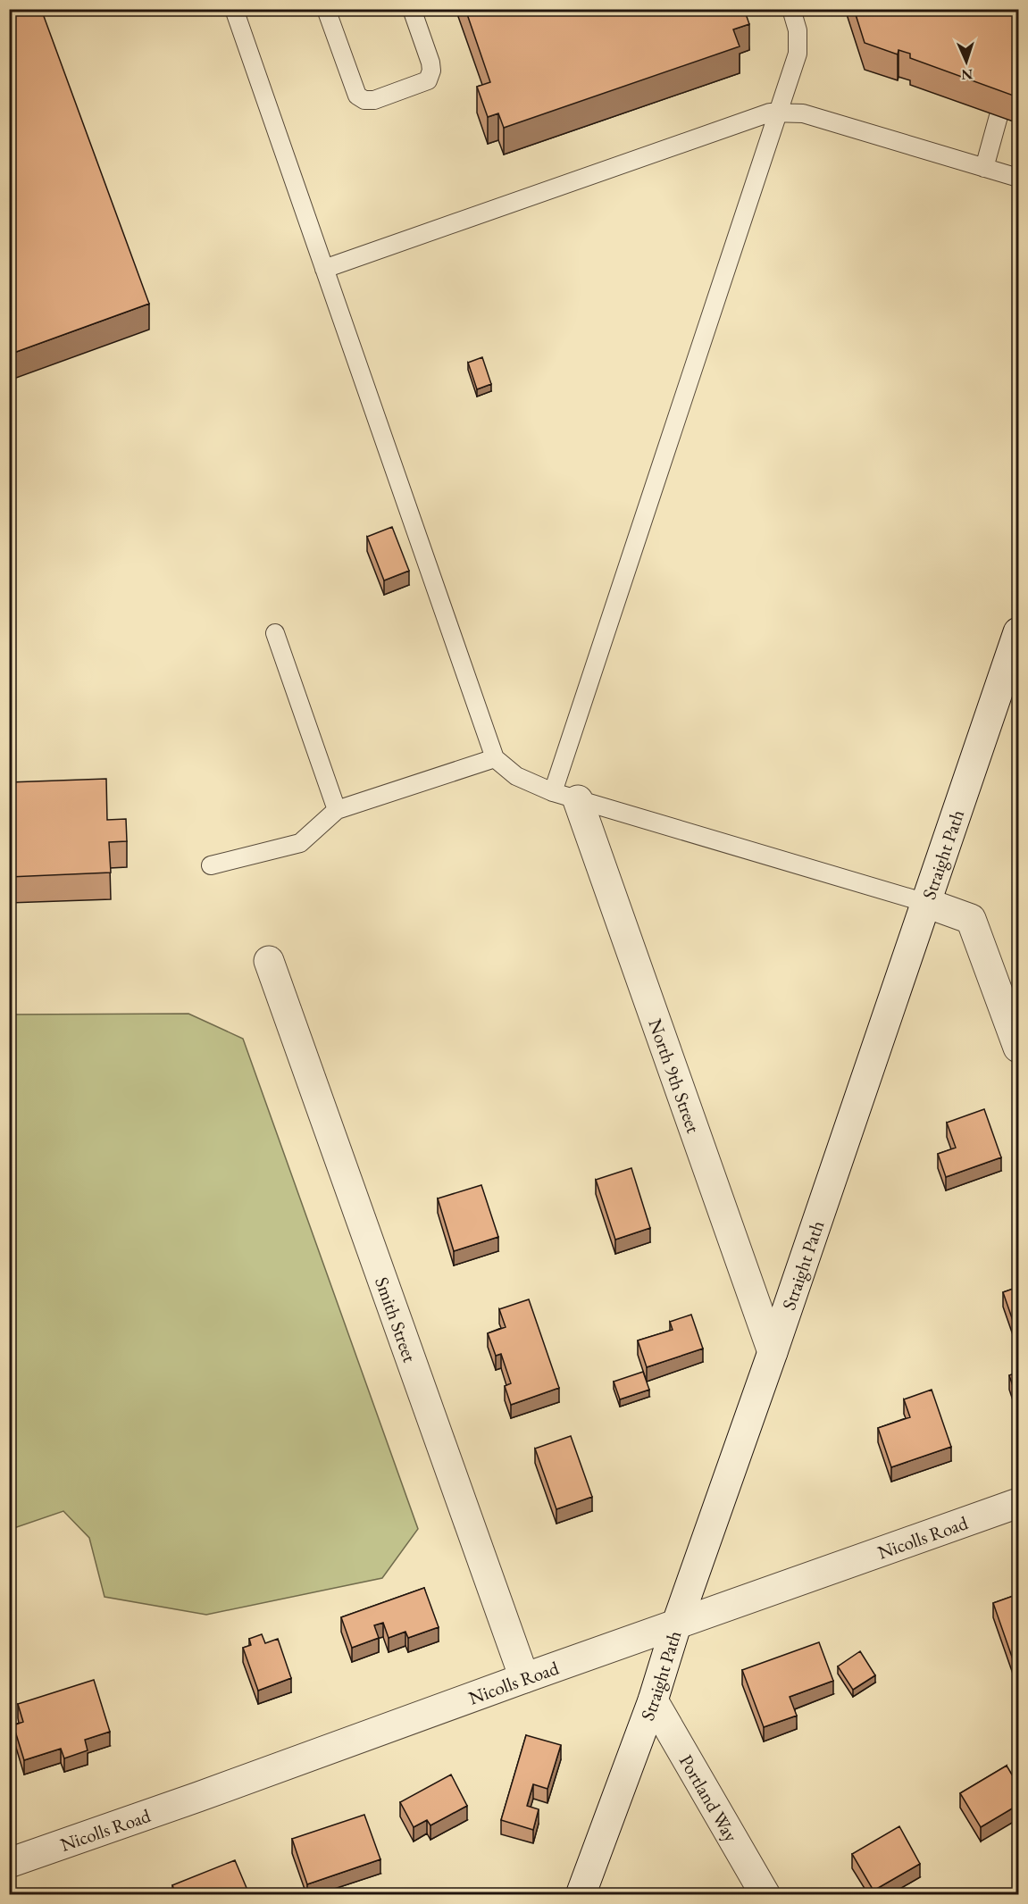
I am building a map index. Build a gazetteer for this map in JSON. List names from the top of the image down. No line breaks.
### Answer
{"streets":{"street":["Straight Path","North 9th Street","Smith Street","Nicolls Road","Portland Way"]},"crossings":[["Straight Path","North 9th Street"],["Straight Path","Nicolls Road"],["Straight Path","Portland Way"],["Smith Street","Nicolls Road"]],"north":"bottom"}
